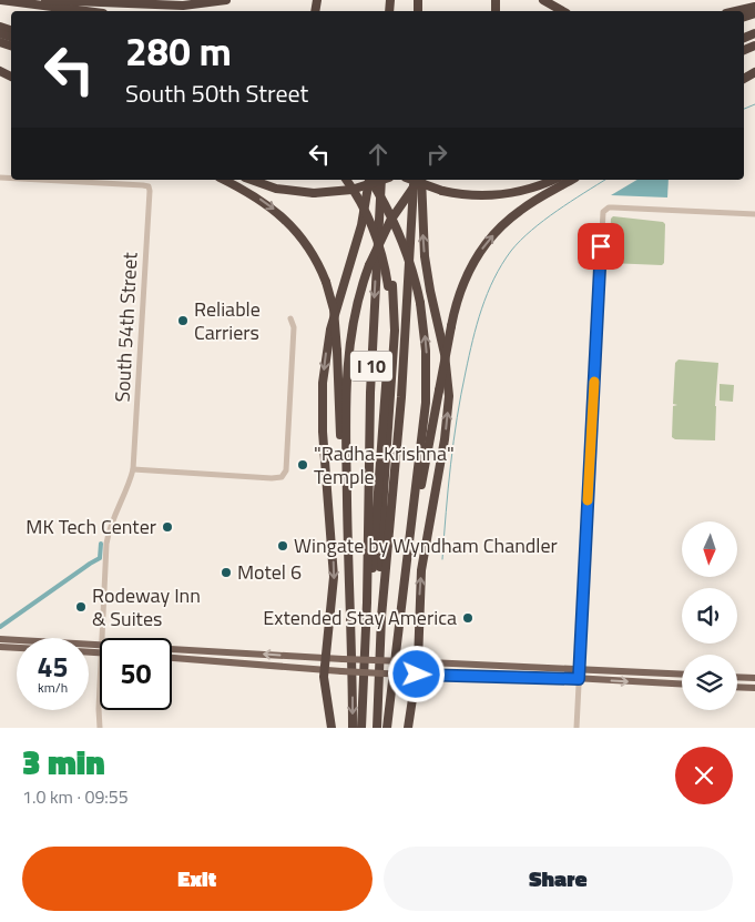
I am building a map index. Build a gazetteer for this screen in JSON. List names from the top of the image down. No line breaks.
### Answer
{"streets":{"highway":["I 10"],"street":["South 54th Street"]},"places":["Reliable Carriers","\"Radha-Krishna\" Temple","MK Tech Center","Wingate by Wyndham Chandler","Motel 6","Rodeway Inn & Suites","Extended Stay America"],"north":"bottom","page":{"turn":["280 m","South 50th Street"],"speed":"45 km/h","limit":"50","heading":["3 min","1.0 km · 09:55"],"buttons":["Exit","Share"]}}
